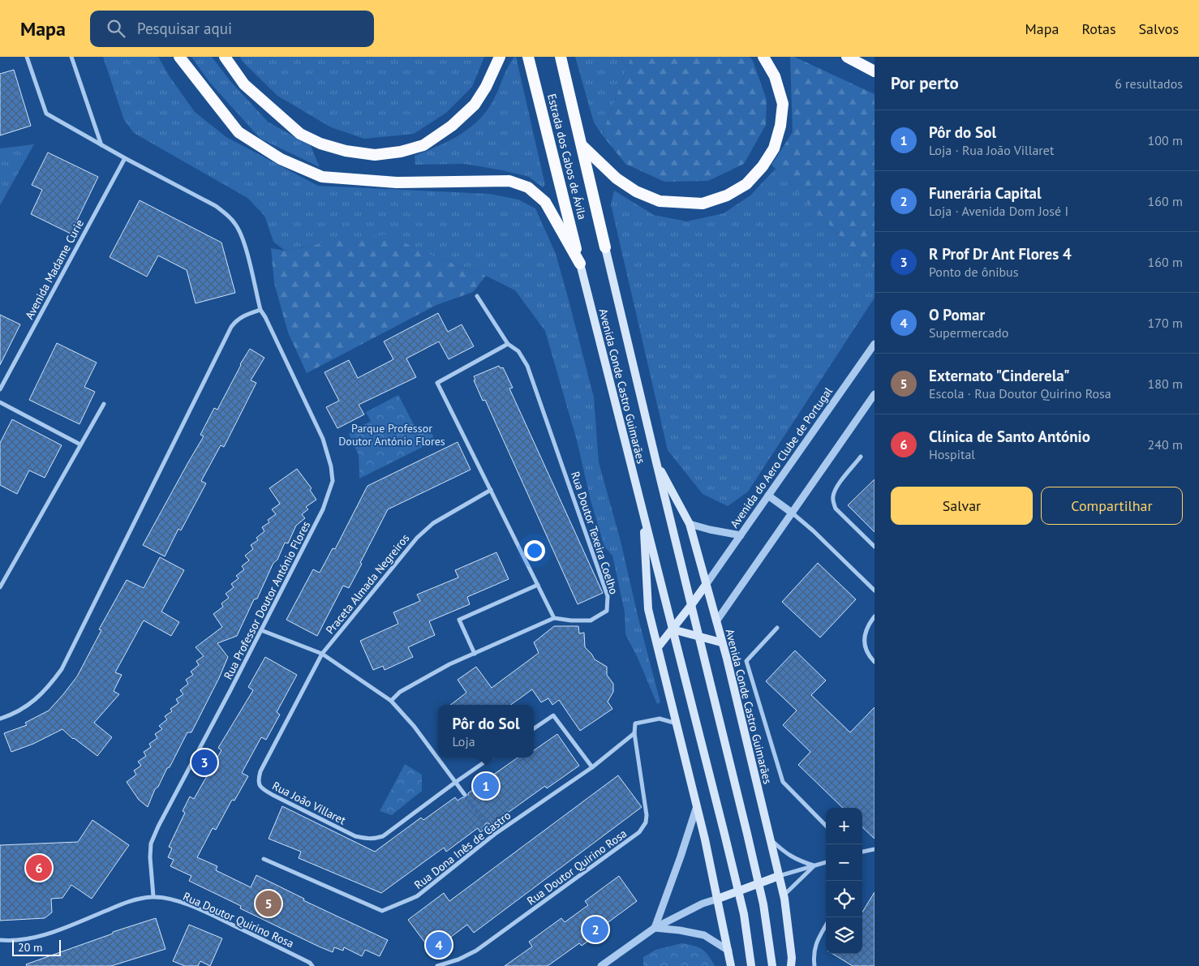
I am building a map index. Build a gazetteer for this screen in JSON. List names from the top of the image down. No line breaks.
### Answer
{"streets":{"highway":["Estrada dos Cabos de Ávila"],"main road":["Avenida Conde Castro Guimarães"],"street":["Avenida Madame Curie","Avenida do Aero Clube de Portugal","Rua Doutor Texeira Coelho","Praceta Almada Negreiros","Rua Professor Doutor António Flores","Rua João Villaret","Rua Dona Inês de Castro","Rua Doutor Quirino Rosa"]},"crossings":[["Estrada dos Cabos de Ávila","Avenida Conde Castro Guimarães"],["Avenida Madame Curie","Rua Professor Doutor António Flores"],["Avenida Conde Castro Guimarães","Avenida do Aero Clube de Portugal"],["Avenida Conde Castro Guimarães","Rua Dona Inês de Castro"],["Praceta Almada Negreiros","Rua João Villaret"],["Rua Professor Doutor António Flores","Rua Doutor Quirino Rosa"],["Rua Dona Inês de Castro","Rua Doutor Quirino Rosa"]],"parks":["Parque Professor Doutor António Flores"],"scale_bar":"20 m","page":{"header":"Mapa","search":"Pesquisar aqui","nav":["Mapa","Rotas","Salvos"],"heading":["Por perto","6 resultados"],"list":[{"mark":"1","name":"Pôr do Sol","note":"Loja · Rua João Villaret","value":"100 m"},{"mark":"2","name":"Funerária Capital","note":"Loja · Avenida Dom José I","value":"160 m"},{"mark":"3","name":"R Prof Dr Ant Flores 4","note":"Ponto de ônibus","value":"160 m"},{"mark":"4","name":"O Pomar","note":"Supermercado","value":"170 m"},{"mark":"5","name":"Externato \"Cinderela\"","note":"Escola · Rua Doutor Quirino Rosa","value":"180 m"},{"mark":"6","name":"Clínica de Santo António","note":"Hospital","value":"240 m"}],"buttons":["Salvar","Compartilhar"],"popup":["Pôr do Sol","Loja"],"pins":["3","1","6","5","2","4"],"map_buttons":["+","−"],"scale":"20 m"}}
